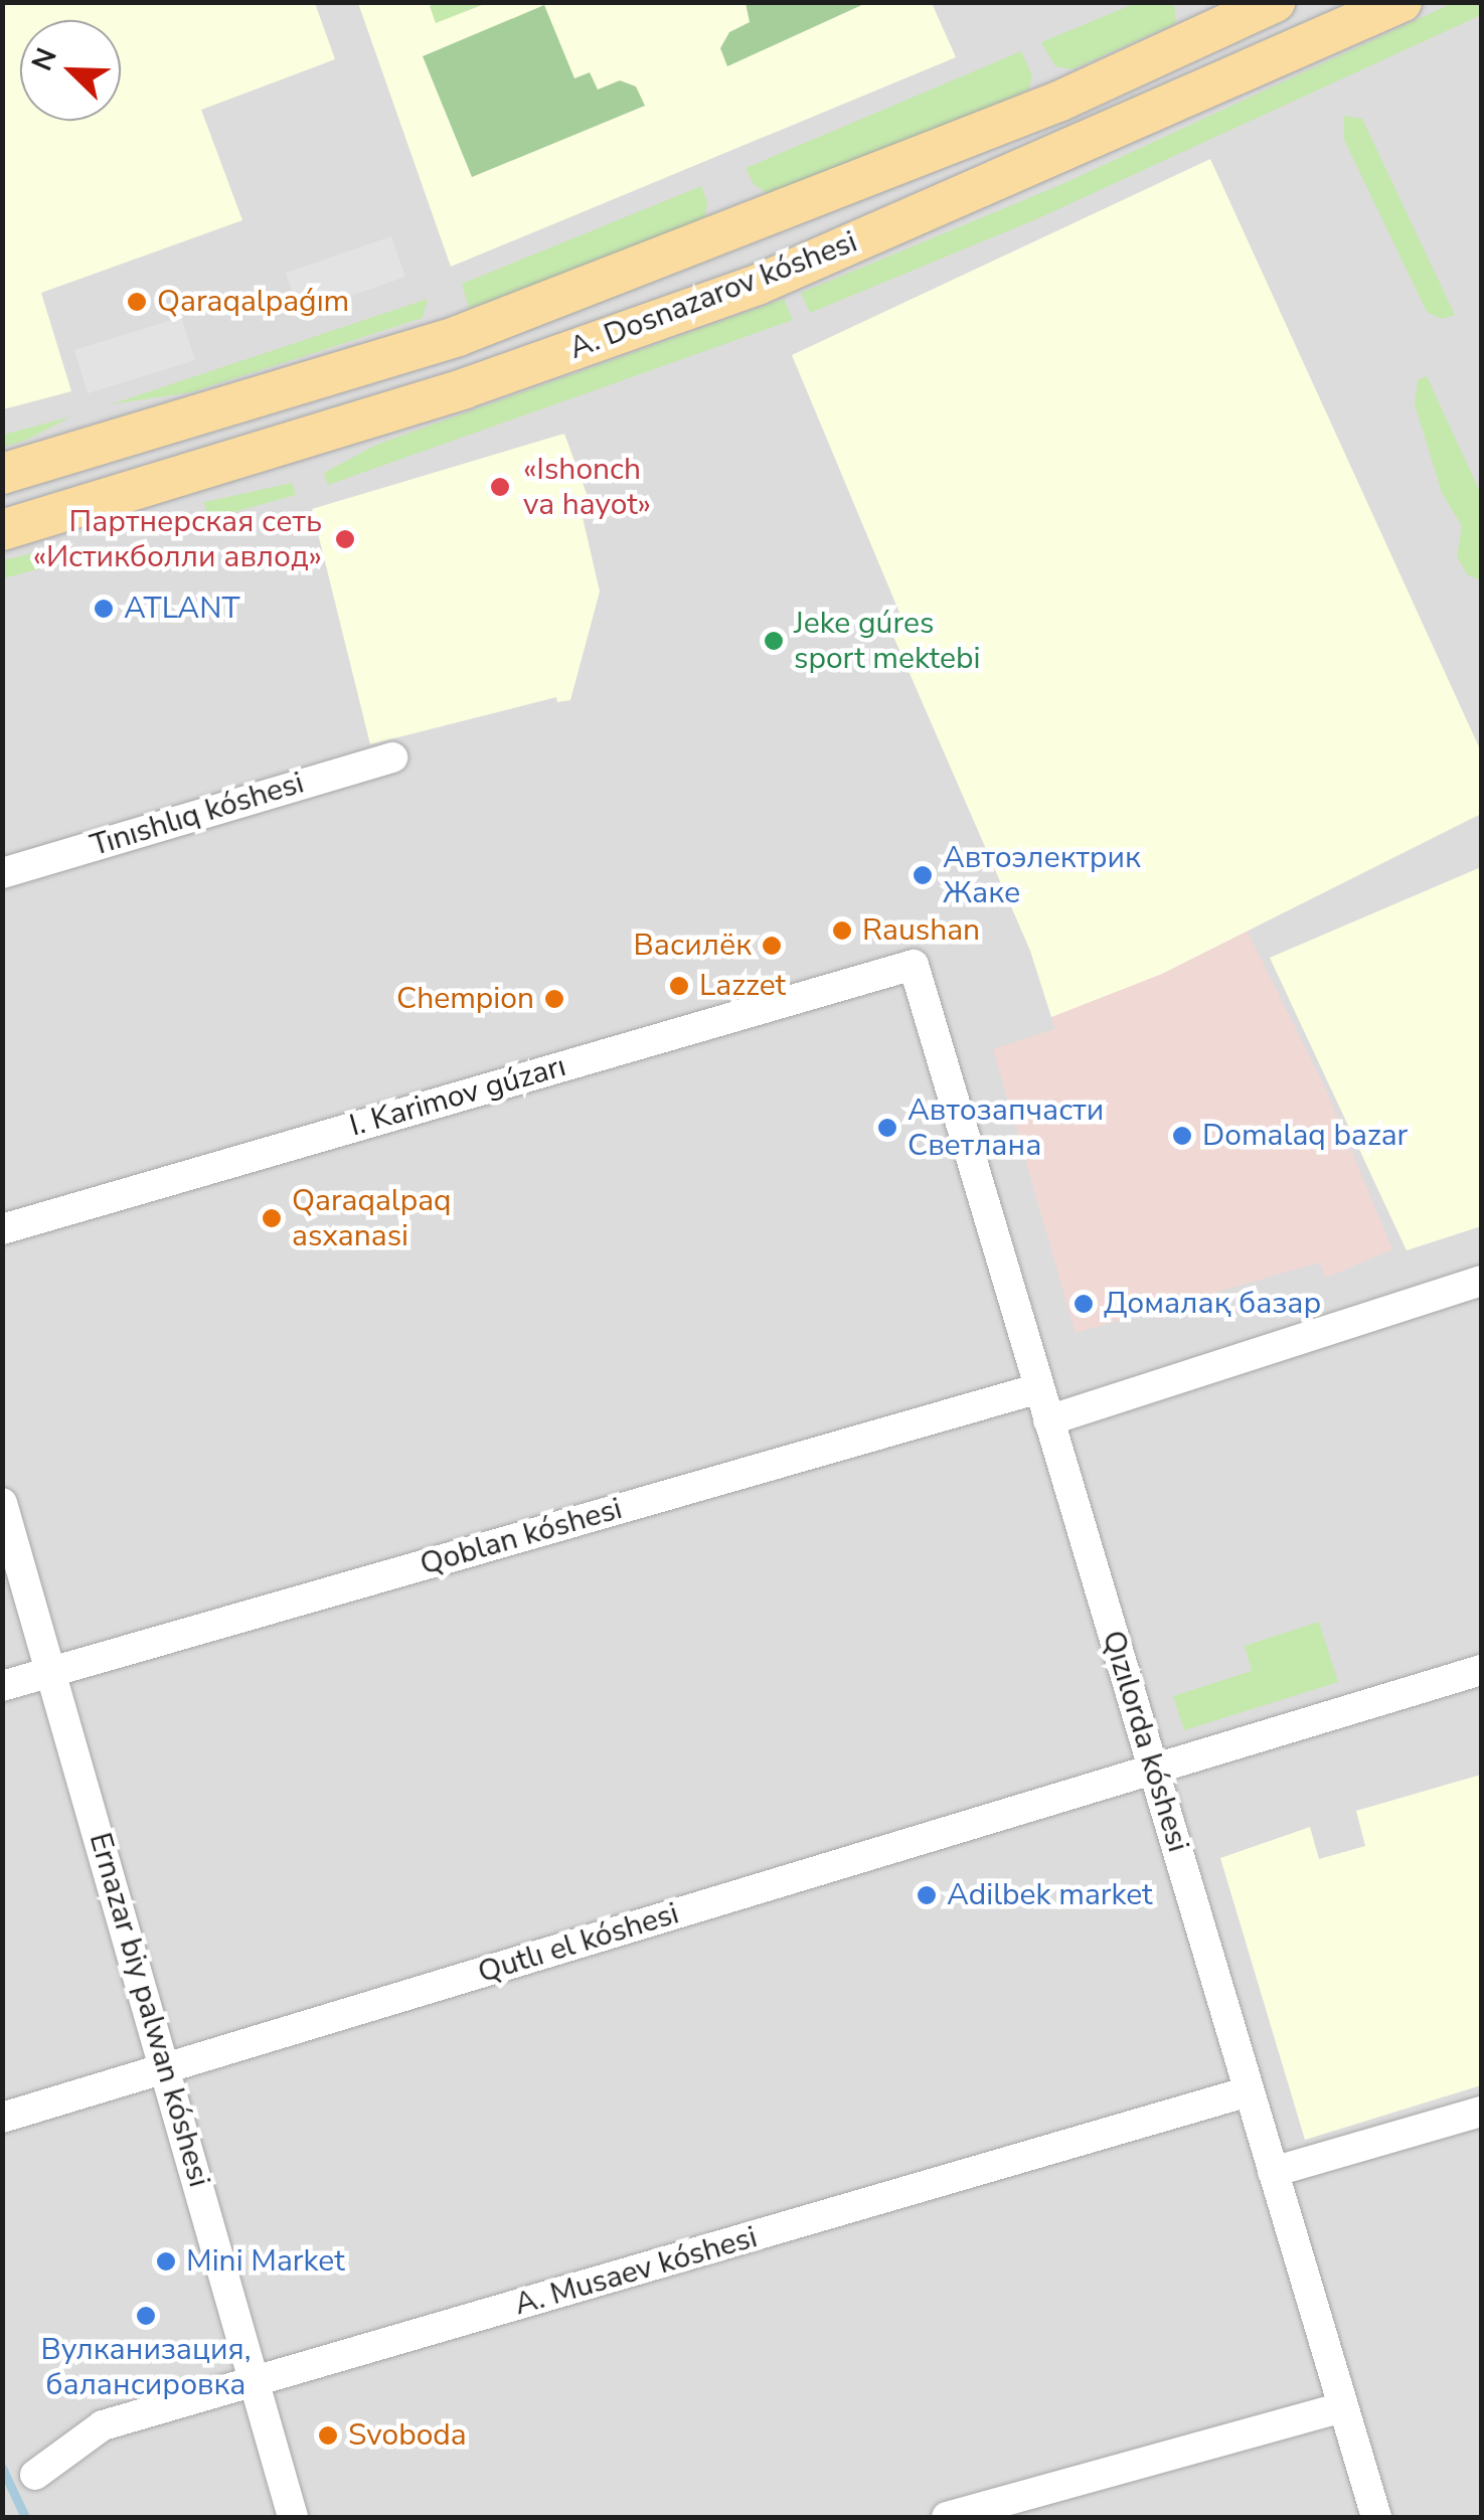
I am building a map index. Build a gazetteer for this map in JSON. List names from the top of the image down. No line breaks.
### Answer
{"streets":{"main road":["A. Dosnazarov kóshesi"],"street":["Tınıshlıq kóshesi","I. Karimov gúzarı","Qoblan kóshesi","Qızılorda kóshesi","Qutlı el kóshesi","Ernazar biy palwan kóshesi","A. Musaev kóshesi"]},"crossings":[["I. Karimov gúzarı","Qızılorda kóshesi"],["Qoblan kóshesi","Qızılorda kóshesi"],["Qoblan kóshesi","Ernazar biy palwan kóshesi"],["Qızılorda kóshesi","Qutlı el kóshesi"],["Qızılorda kóshesi","A. Musaev kóshesi"],["Qutlı el kóshesi","Ernazar biy palwan kóshesi"],["Ernazar biy palwan kóshesi","A. Musaev kóshesi"]],"places":["Qaraqalpaǵım","«Ishonch va hayot»","Партнерская сеть «Истикболли авлод»","ATLANT","Jeke gúres sport mektebi","Автоэлектрик Жаке","Raushan","Василёк","Lazzet","Chempion","Автозапчасти Светлана","Domalaq bazar","Qaraqalpaq asxanasi","Домалақ базар","Adilbek market","Mini Market","Вулканизация, балансировка","Svoboda"],"north":"top left"}
